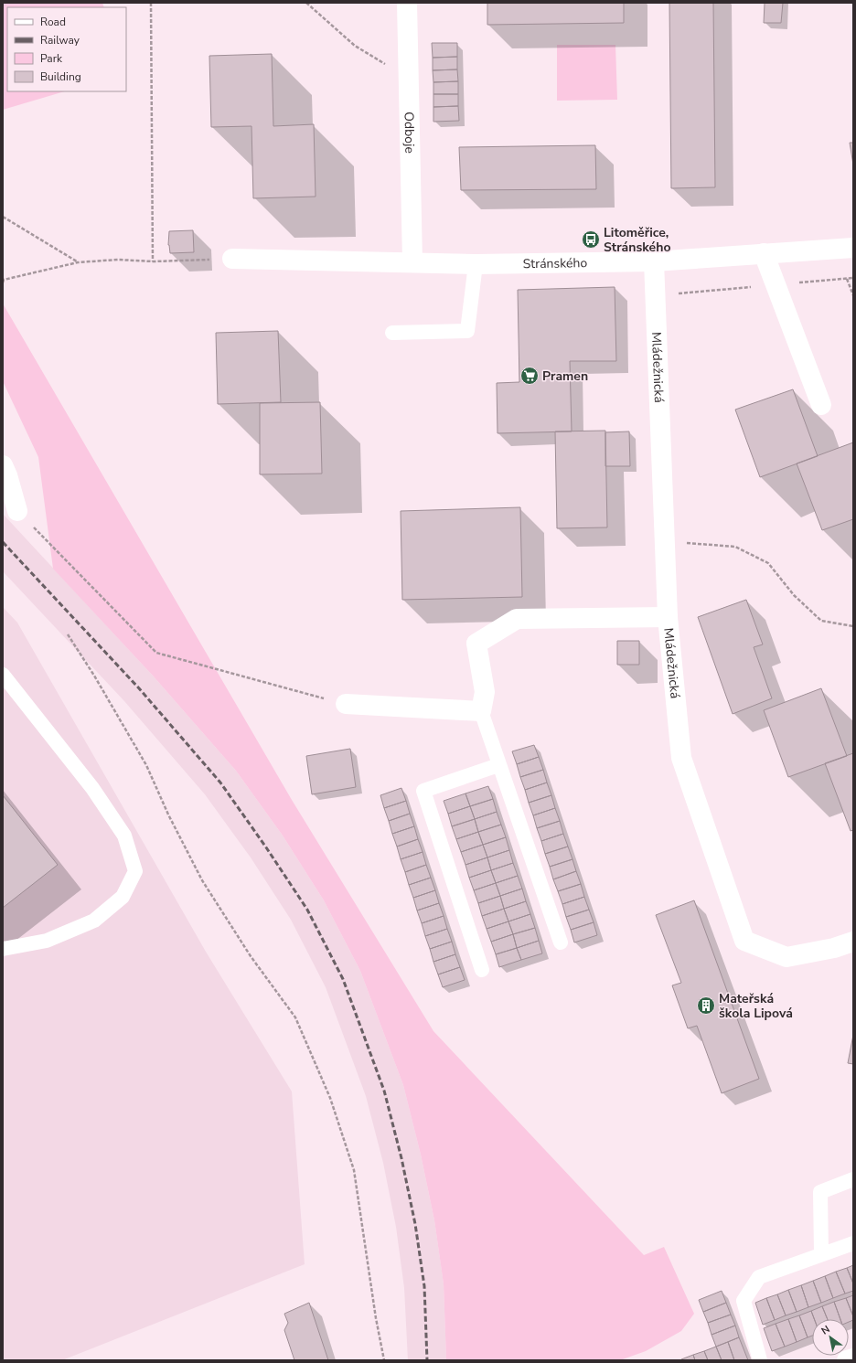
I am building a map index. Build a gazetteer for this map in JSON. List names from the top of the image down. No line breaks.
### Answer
{"streets":{"street":["Odboje","Stránského","Mládežnická"]},"crossings":[["Odboje","Stránského"],["Stránského","Mládežnická"]],"places":{"bus stop":["Litoměřice, Stránského"],"supermarket":["Pramen"],"building":["Mateřská škola Lipová"]},"legend":["Road","Railway","Park","Building"],"north":"top left"}
